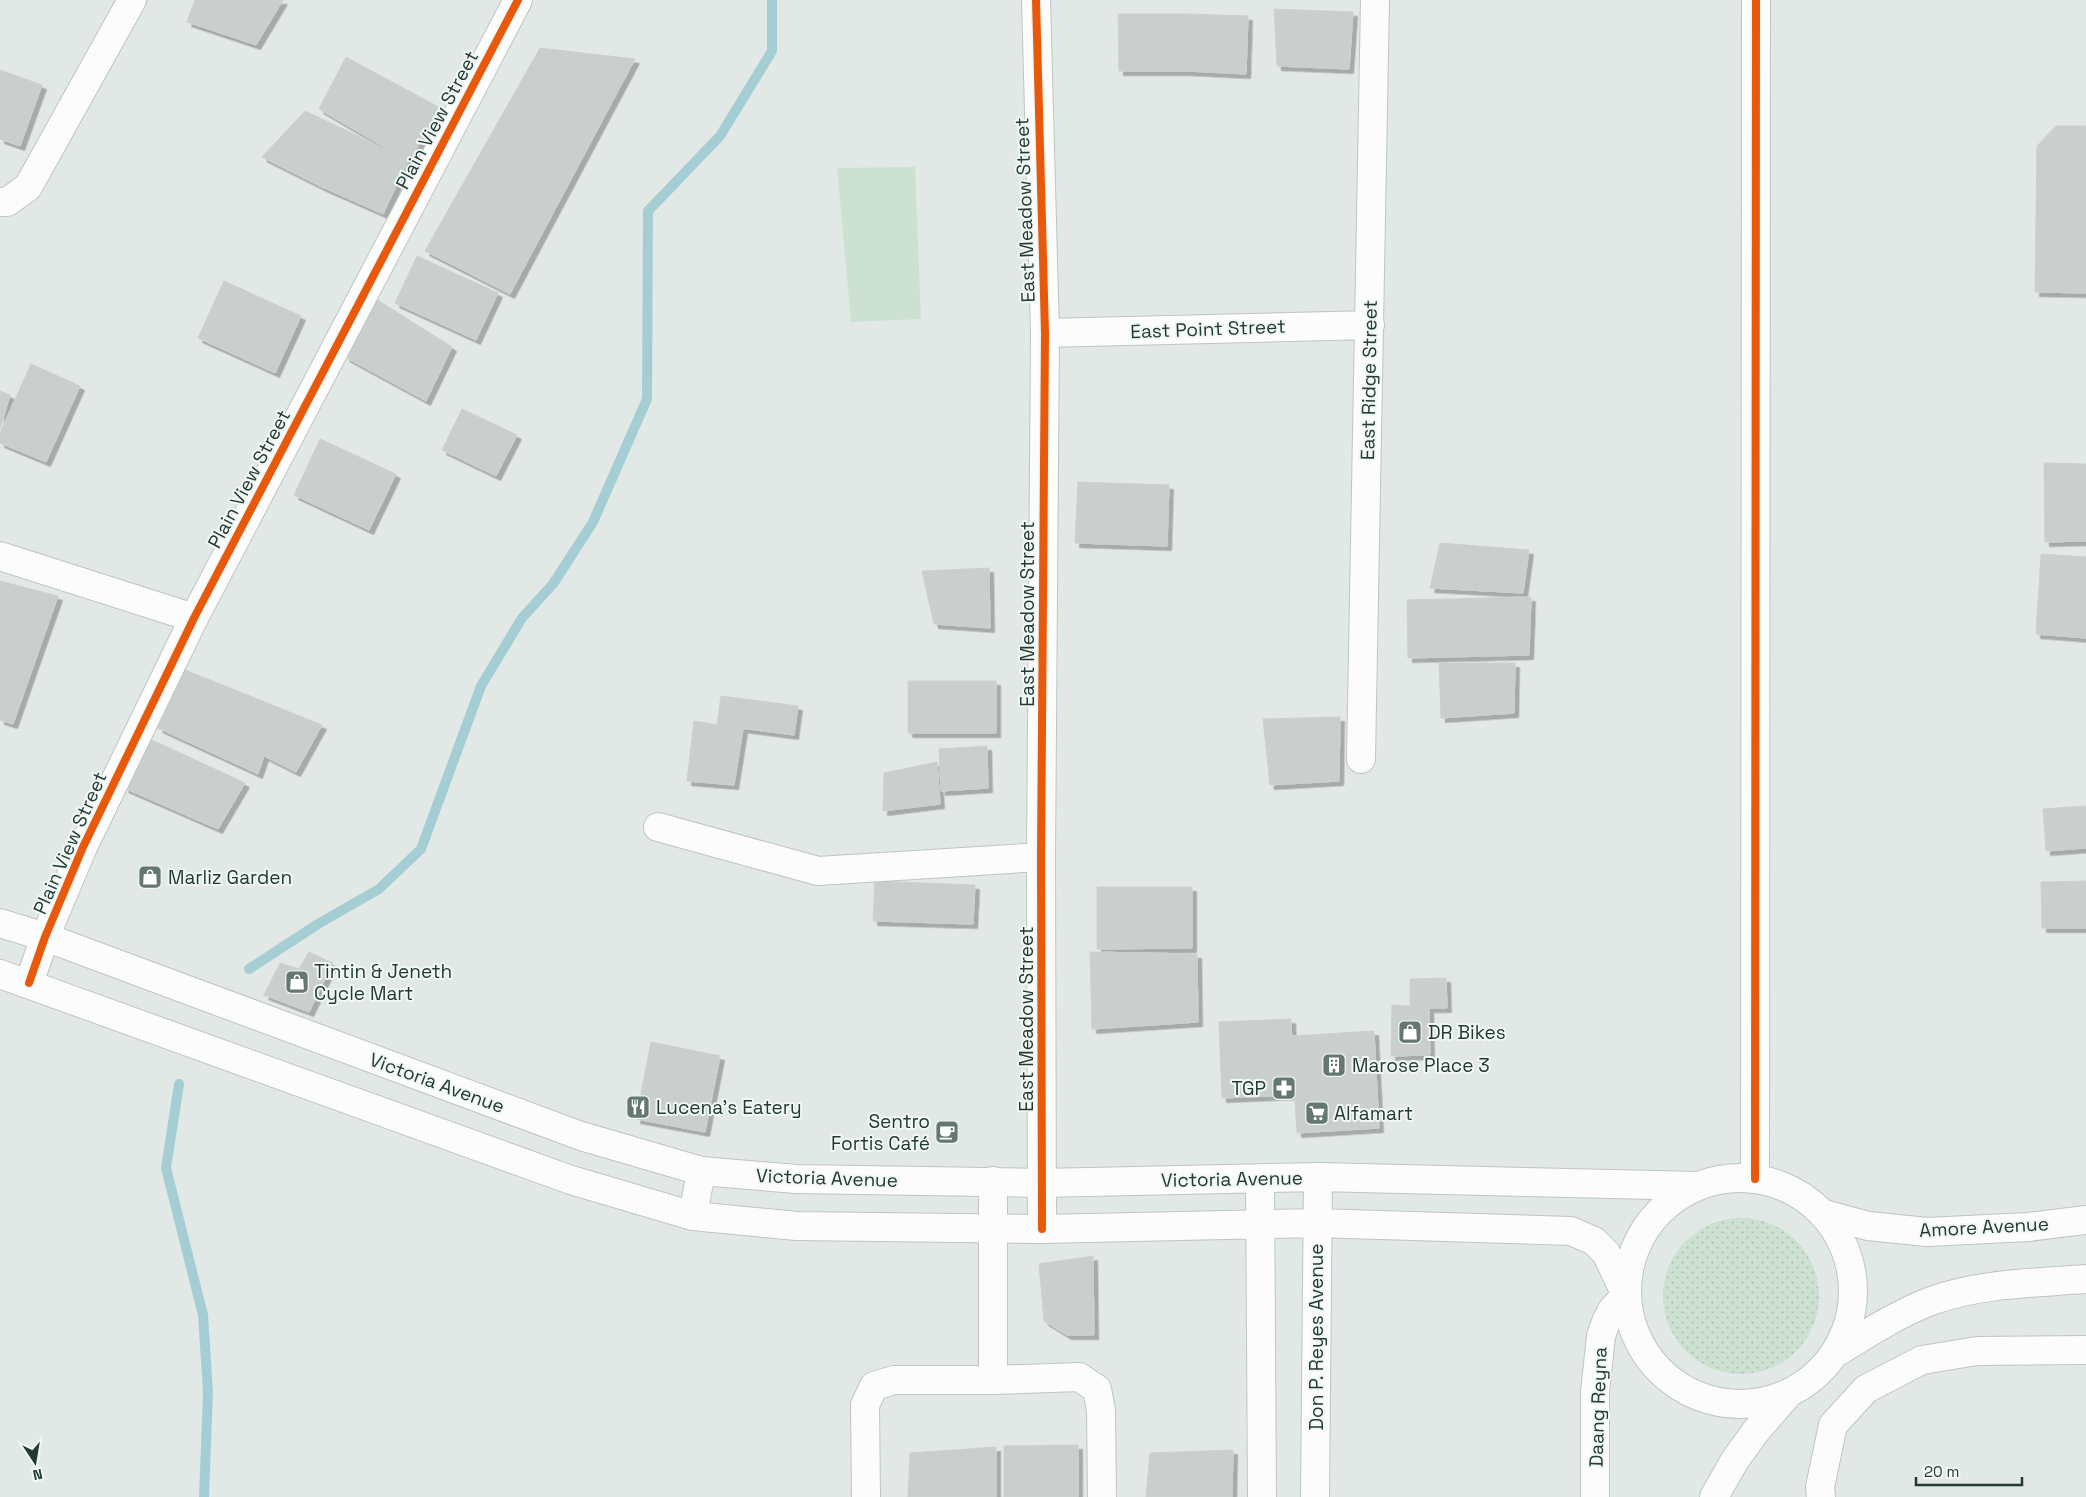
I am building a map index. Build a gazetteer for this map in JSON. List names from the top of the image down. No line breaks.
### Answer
{"streets":{"street":["Plain View Street","East Meadow Street","East Point Street","East Ridge Street","Victoria Avenue","Amore Avenue","Don P. Reyes Avenue","Daang Reyna"]},"crossings":[["Plain View Street","Victoria Avenue"],["East Meadow Street","East Point Street"],["East Meadow Street","Victoria Avenue"],["East Point Street","East Ridge Street"],["Victoria Avenue","Don P. Reyes Avenue"]],"places":{"shop":["Marliz Garden","Tintin & Jeneth Cycle Mart","DR Bikes"],"building":["Marose Place 3"],"pharmacy":["TGP"],"restaurant":["Lucena's Eatery"],"supermarket":["Alfamart"],"cafe":["Sentro Fortis Café"]},"scale_bar":"20 m","north":"bottom"}
